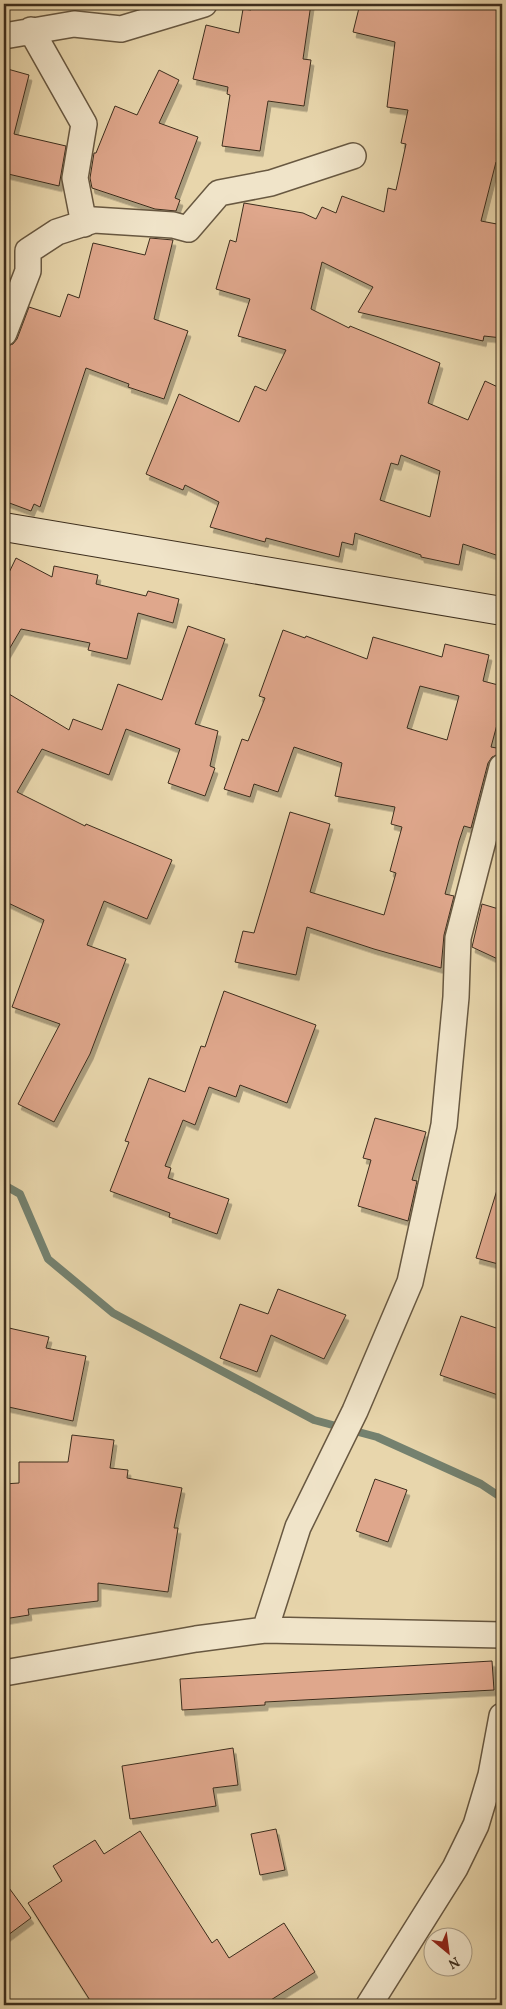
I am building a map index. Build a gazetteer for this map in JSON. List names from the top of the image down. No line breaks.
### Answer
{"north":"bottom right"}
